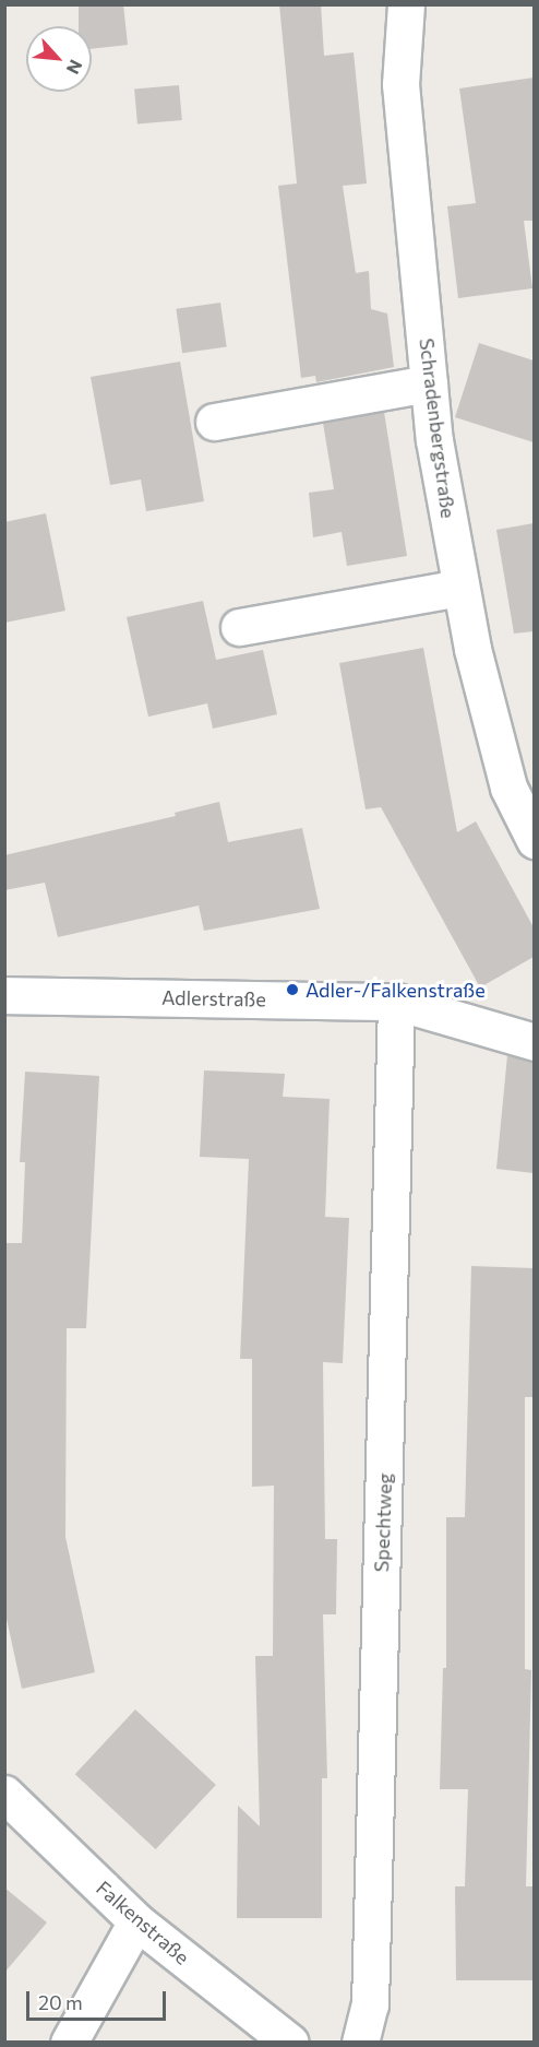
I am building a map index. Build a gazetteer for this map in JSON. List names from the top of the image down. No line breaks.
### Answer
{"streets":{"street":["Schradenbergstraße","Adlerstraße","Spechtweg","Falkenstraße"]},"crossings":[["Adlerstraße","Spechtweg"]],"places":["Adler-/Falkenstraße"],"scale_bar":"20 m","north":"bottom right"}
